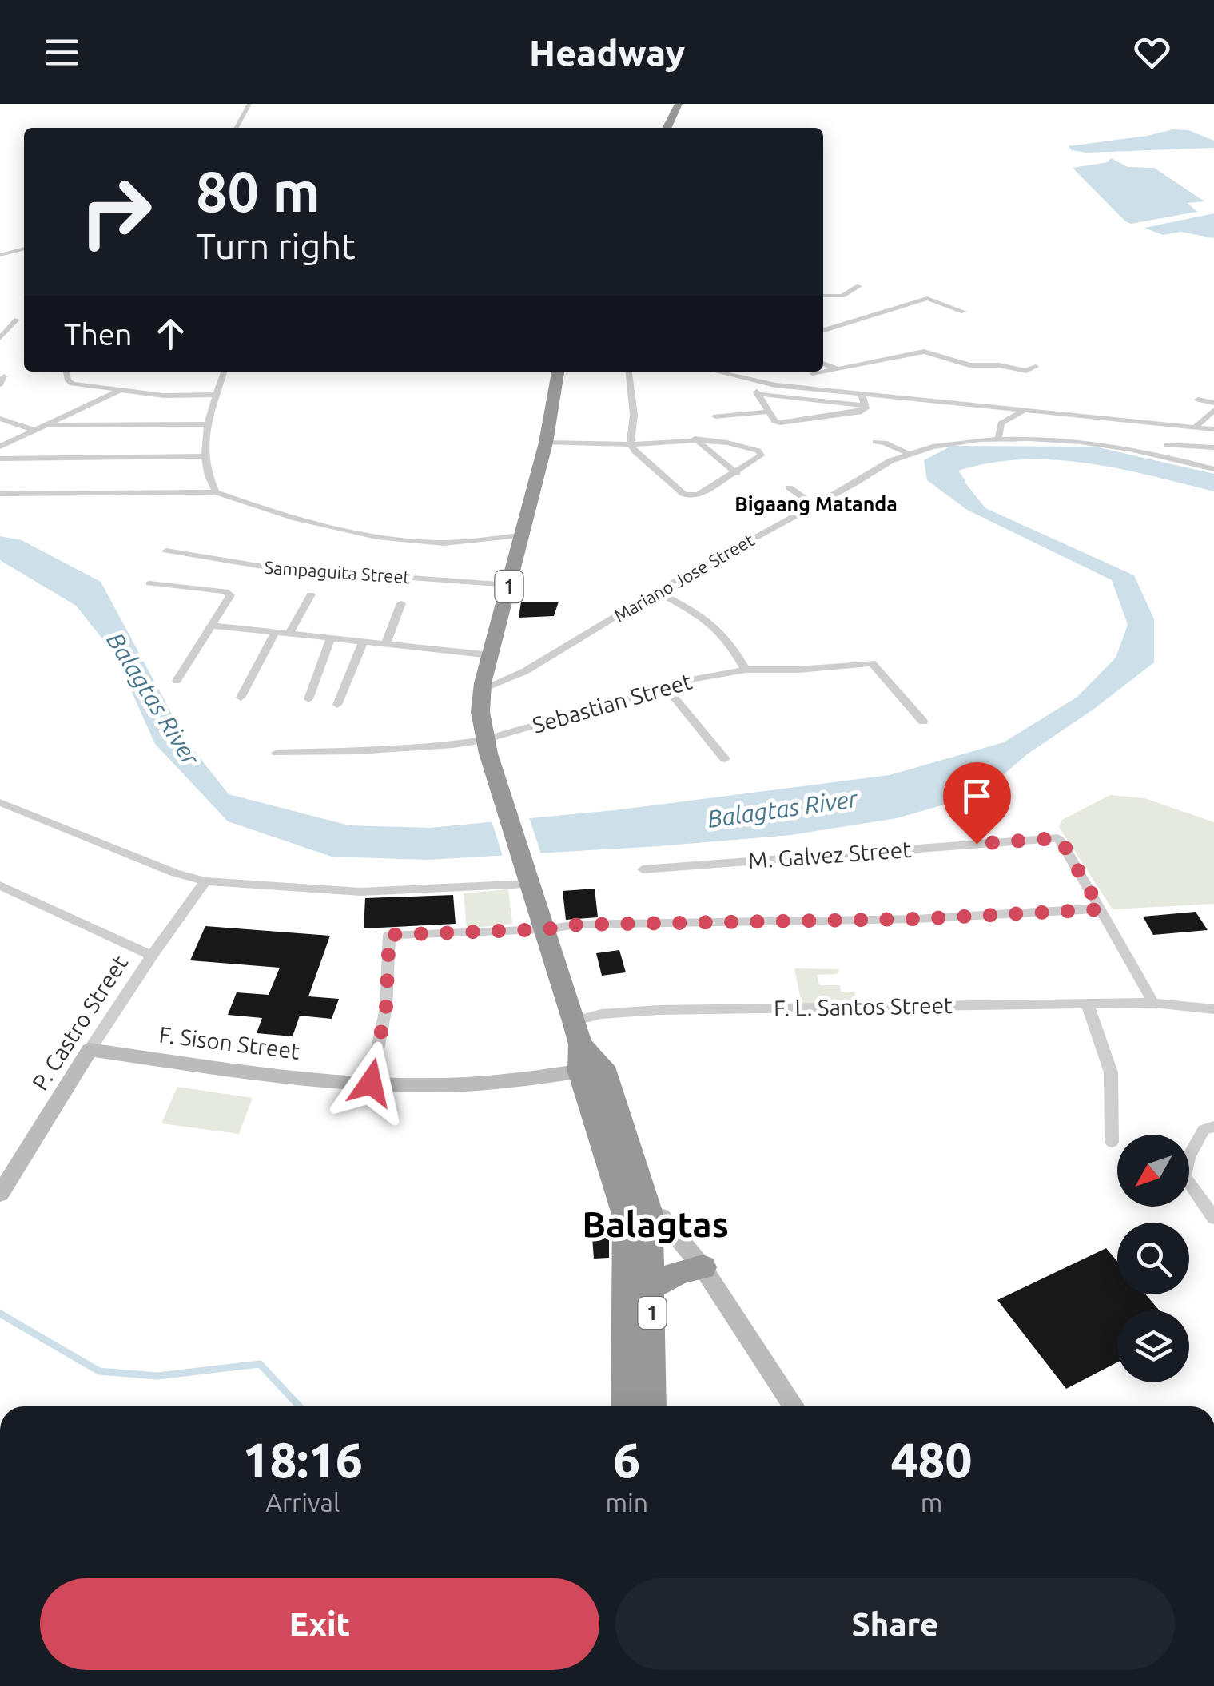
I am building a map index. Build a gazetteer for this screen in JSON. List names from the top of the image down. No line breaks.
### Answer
{"streets":{"highway":["1"],"street":["Sampaguita Street","Mariano Jose Street","Sebastian Street","M. Galvez Street","F. L. Santos Street","P. Castro Street","F. Sison Street"]},"crossings":[["Sampaguita Street","1"],["Mariano Jose Street","1"],["1","Sebastian Street"],["1","F. L. Santos Street"],["1","F. Sison Street"],["P. Castro Street","F. Sison Street"]],"districts":["Bigaang Matanda","Balagtas"],"water":["Balagtas River"],"north":"bottom left","page":{"header":"Headway","turn":["80 m","Turn right"],"then":"Then","eta":["18:16","Arrival","6","min","480","m"],"buttons":["Exit","Share"]}}
